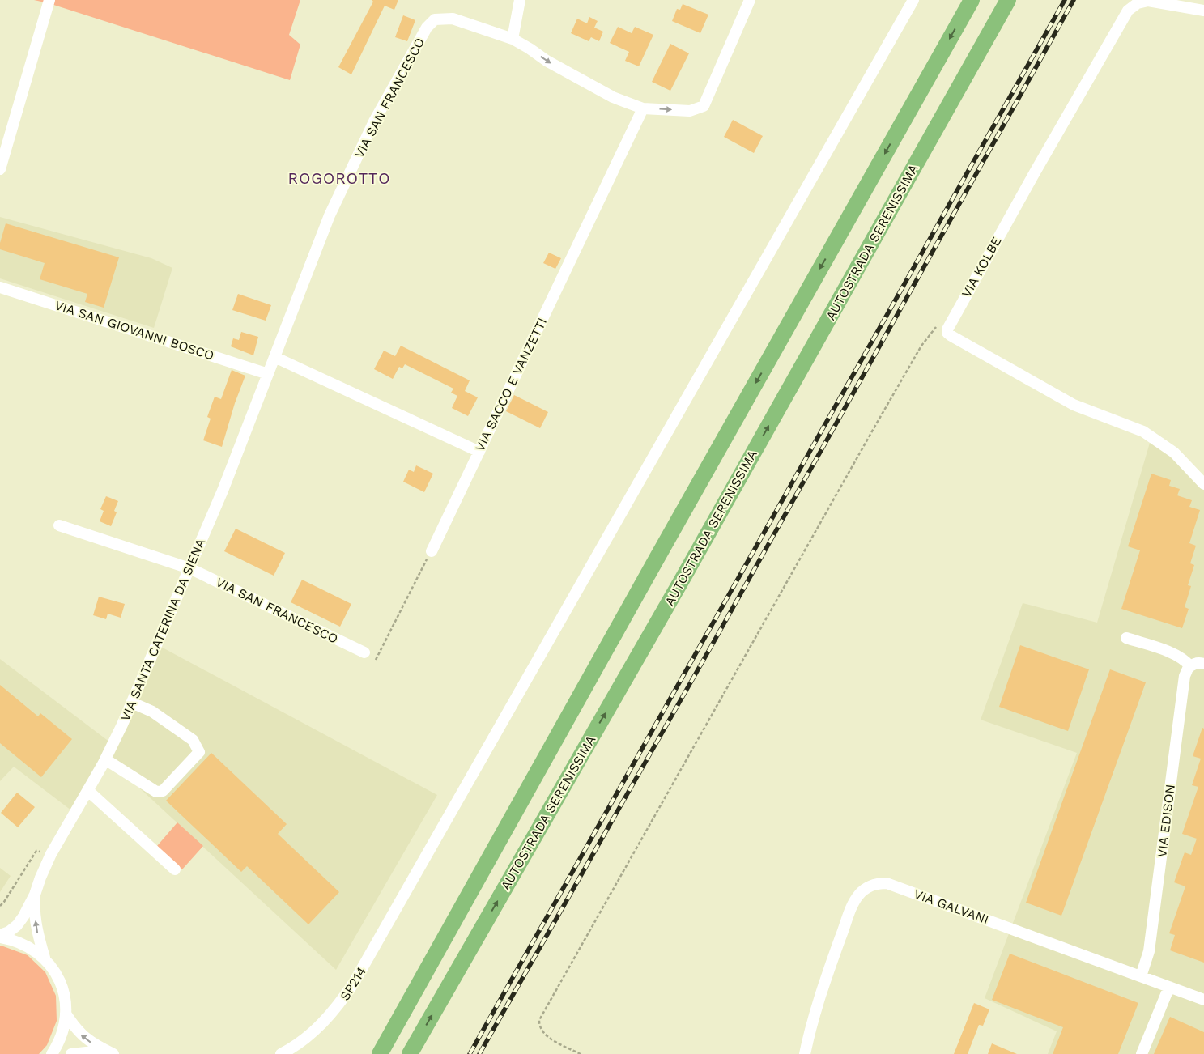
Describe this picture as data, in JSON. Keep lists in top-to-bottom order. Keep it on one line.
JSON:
{"streets":{"highway":["AUTOSTRADA SERENISSIMA"],"street":["VIA SAN FRANCESCO","VIA KOLBE","VIA SAN GIOVANNI BOSCO","VIA SACCO E VANZETTI","VIA SANTA CATERINA DA SIENA","VIA EDISON","VIA GALVANI","SP214"]},"crossings":[["VIA SAN FRANCESCO","VIA SACCO E VANZETTI"],["VIA SAN FRANCESCO","VIA SANTA CATERINA DA SIENA"],["VIA SAN GIOVANNI BOSCO","VIA SANTA CATERINA DA SIENA"],["VIA EDISON","VIA GALVANI"]],"districts":["ROGOROTTO"]}
